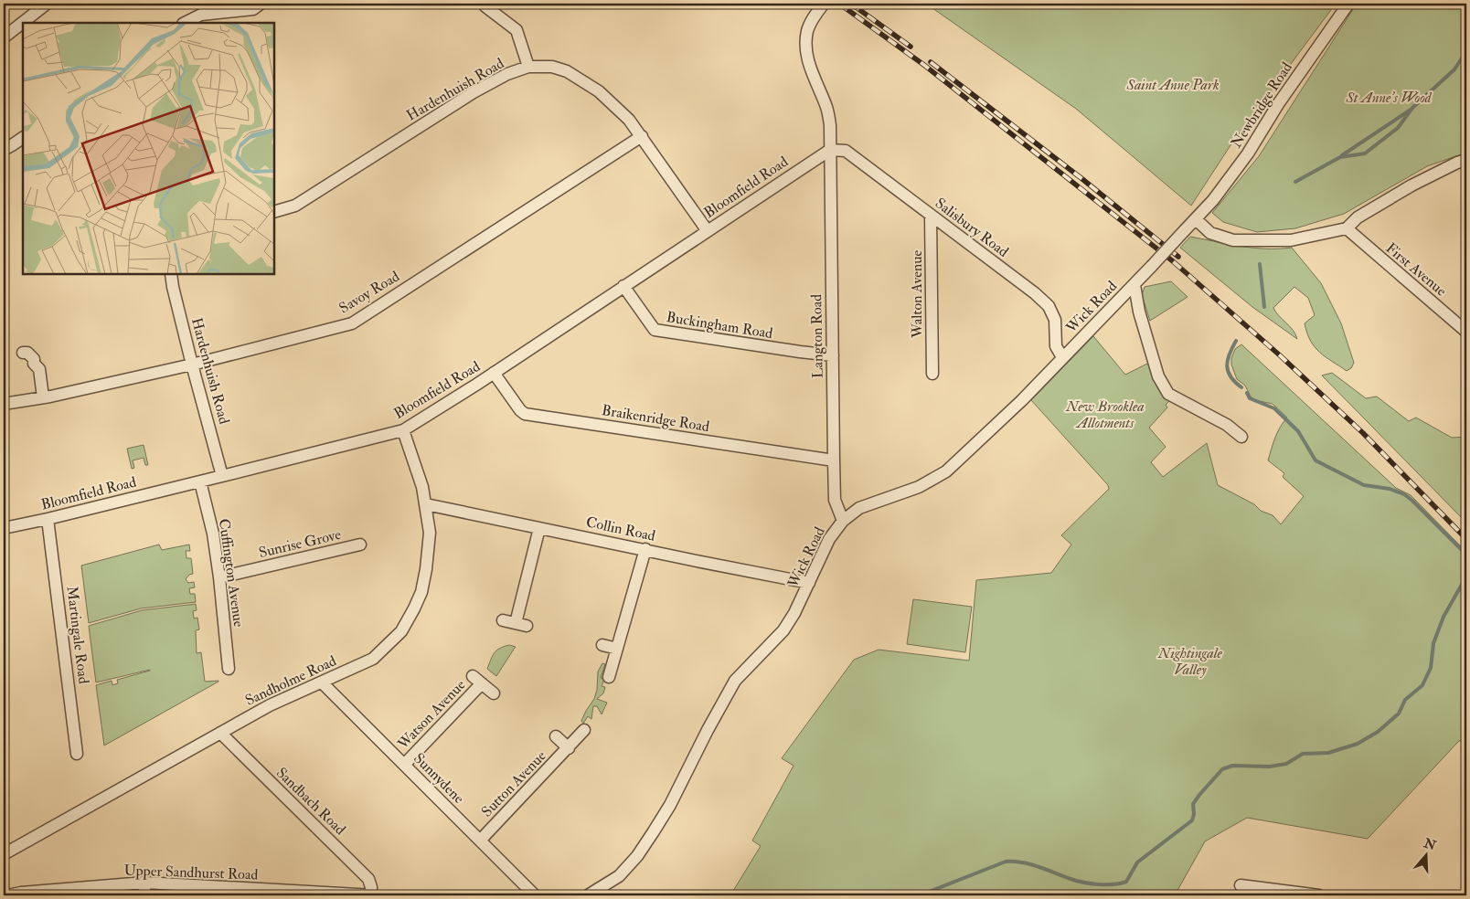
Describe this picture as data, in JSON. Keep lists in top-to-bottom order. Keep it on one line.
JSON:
{"streets":{"street":["Hardenhuish Road","Newbridge Road","Bloomfield Road","Salisbury Road","First Avenue","Savoy Road","Walton Avenue","Wick Road","Buckingham Road","Langton Road","Braikenridge Road","Collin Road","Sunrise Grove","Cuffington Avenue","Martingale Road","Sandholme Road","Watson Avenue","Sunnydene","Sutton Avenue","Sandbach Road","Upper Sandhurst Road"]},"crossings":[["Hardenhuish Road","Bloomfield Road"],["Hardenhuish Road","Savoy Road"],["Newbridge Road","Wick Road"],["Bloomfield Road","Salisbury Road"],["Bloomfield Road","Buckingham Road"],["Bloomfield Road","Langton Road"],["Bloomfield Road","Braikenridge Road"],["Bloomfield Road","Cuffington Avenue"],["Bloomfield Road","Martingale Road"],["Bloomfield Road","Sandholme Road"],["Salisbury Road","Walton Avenue"],["Salisbury Road","Wick Road"],["Salisbury Road","Langton Road"],["Wick Road","Langton Road"],["Wick Road","Collin Road"],["Buckingham Road","Langton Road"],["Langton Road","Braikenridge Road"],["Collin Road","Sandholme Road"],["Sunrise Grove","Cuffington Avenue"],["Sandholme Road","Sunnydene"],["Sandholme Road","Sandbach Road"],["Watson Avenue","Sunnydene"],["Sunnydene","Sutton Avenue"],["Sandbach Road","Upper Sandhurst Road"]],"parks":["Saint Anne Park","St Anne's Wood","New Brooklea Allotments","Nightingale Valley"],"north":"top"}
